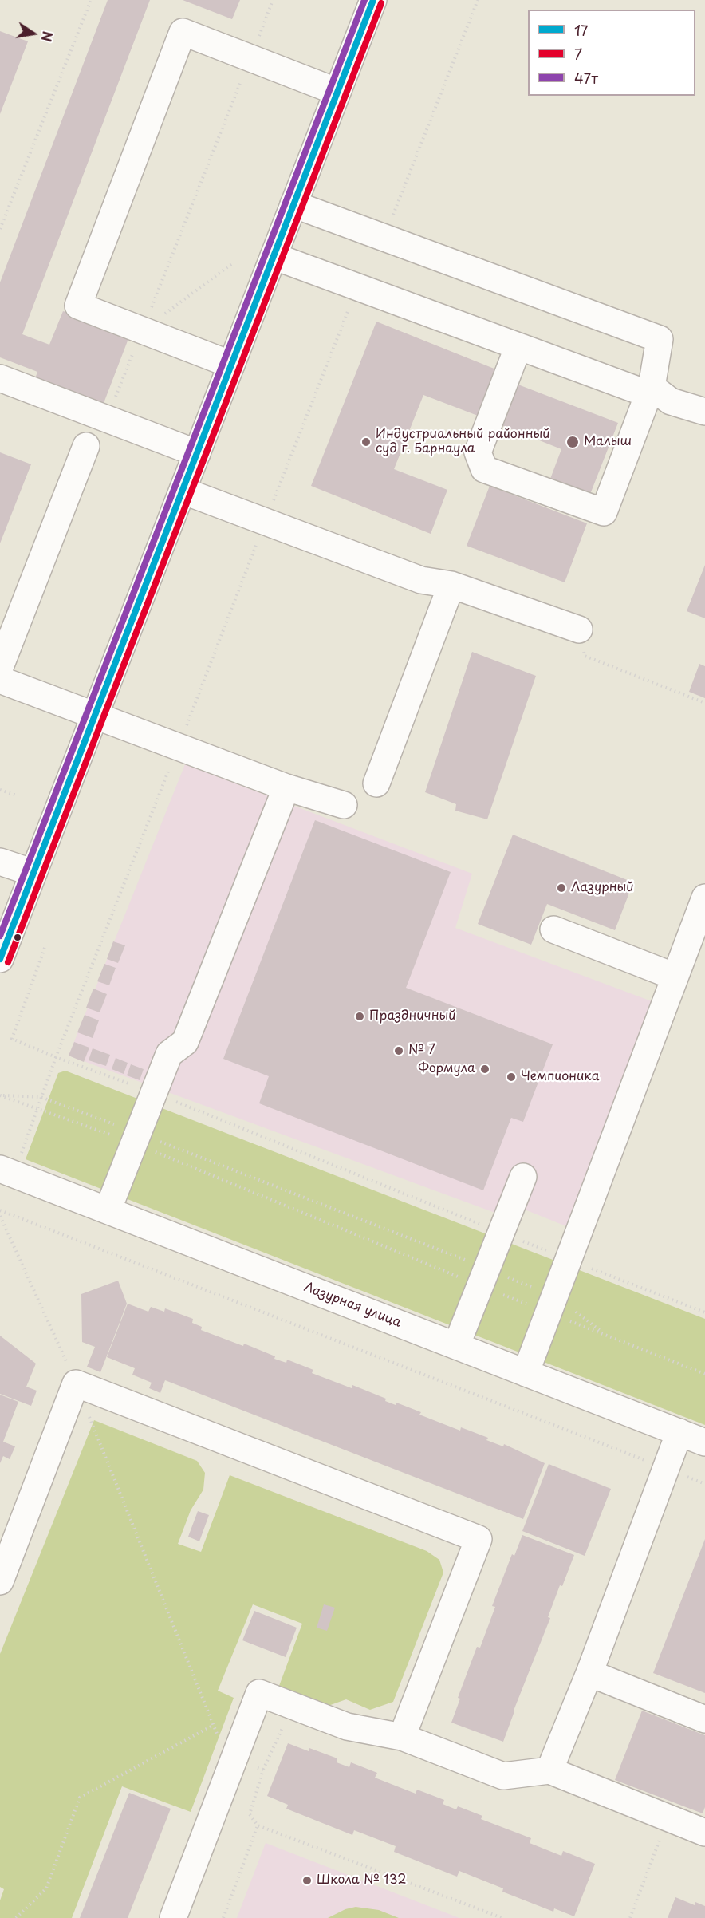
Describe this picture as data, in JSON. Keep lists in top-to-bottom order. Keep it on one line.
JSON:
{"streets":{"main road":["Лазурная улица"]},"places":["Индустриальный районный суд г. Барнаула","Малыш","Лазурный","Праздничный","№ 7","Формула","Чемпионика","Школа № 132"],"lines":["transit line 17","transit line 47т","transit line 7"],"legend":["17","7","47т"],"north":"right"}
